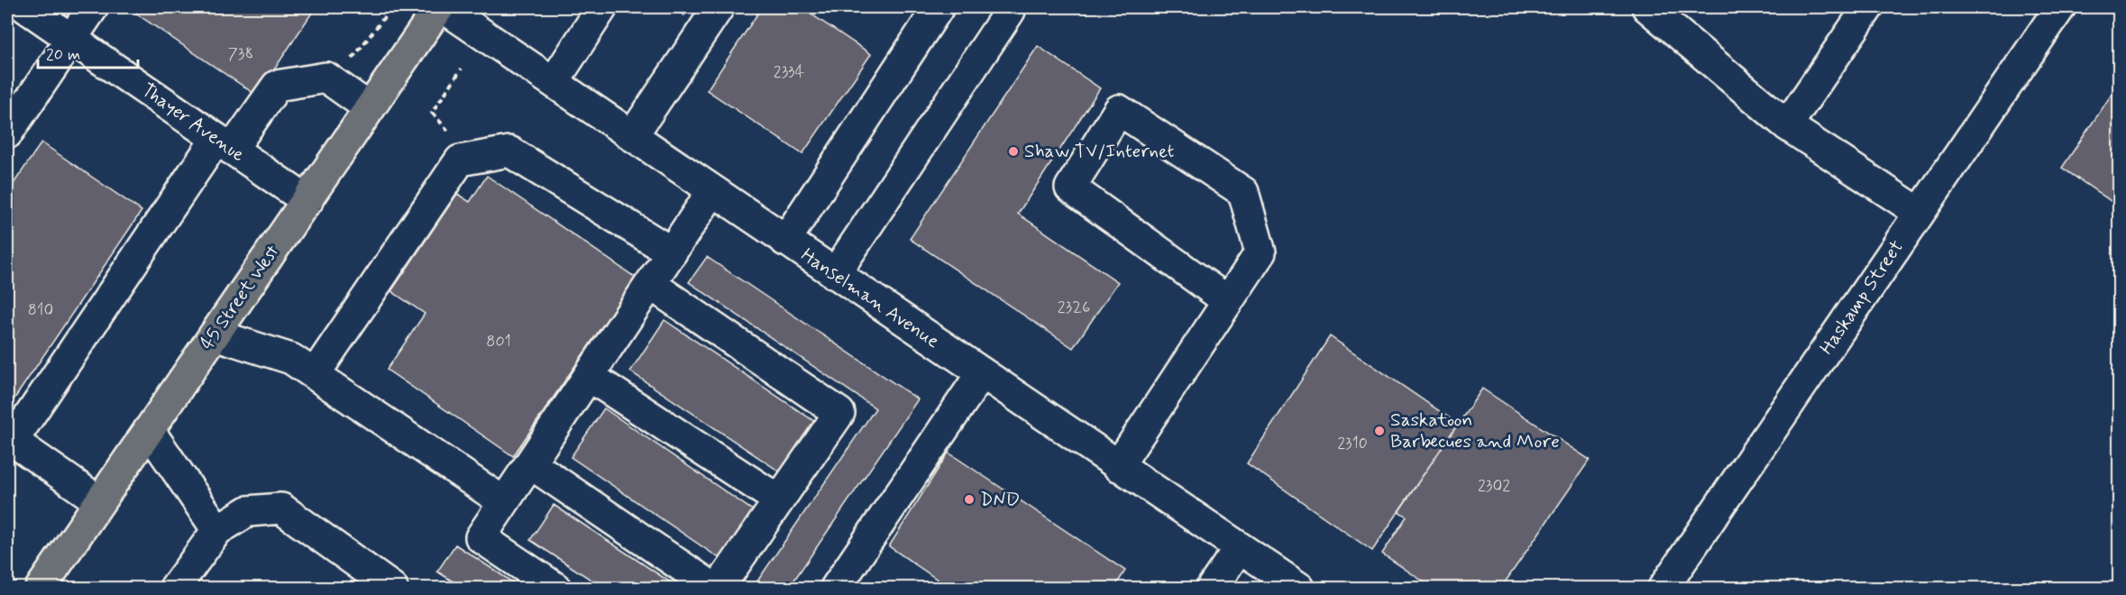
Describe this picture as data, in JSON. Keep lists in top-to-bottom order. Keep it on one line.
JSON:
{"streets":{"main road":["45 Street West"],"street":["Thayer Avenue","Haskamp Street","Hanselman Avenue"]},"crossings":[["Thayer Avenue","45 Street West"],["45 Street West","Hanselman Avenue"]],"places":["Shaw TV/Internet","Saskatoon Barbecues and More","DND"],"house_numbers":["738","2334","2326","810","801","2310","2302"],"scale_bar":"20 m"}
